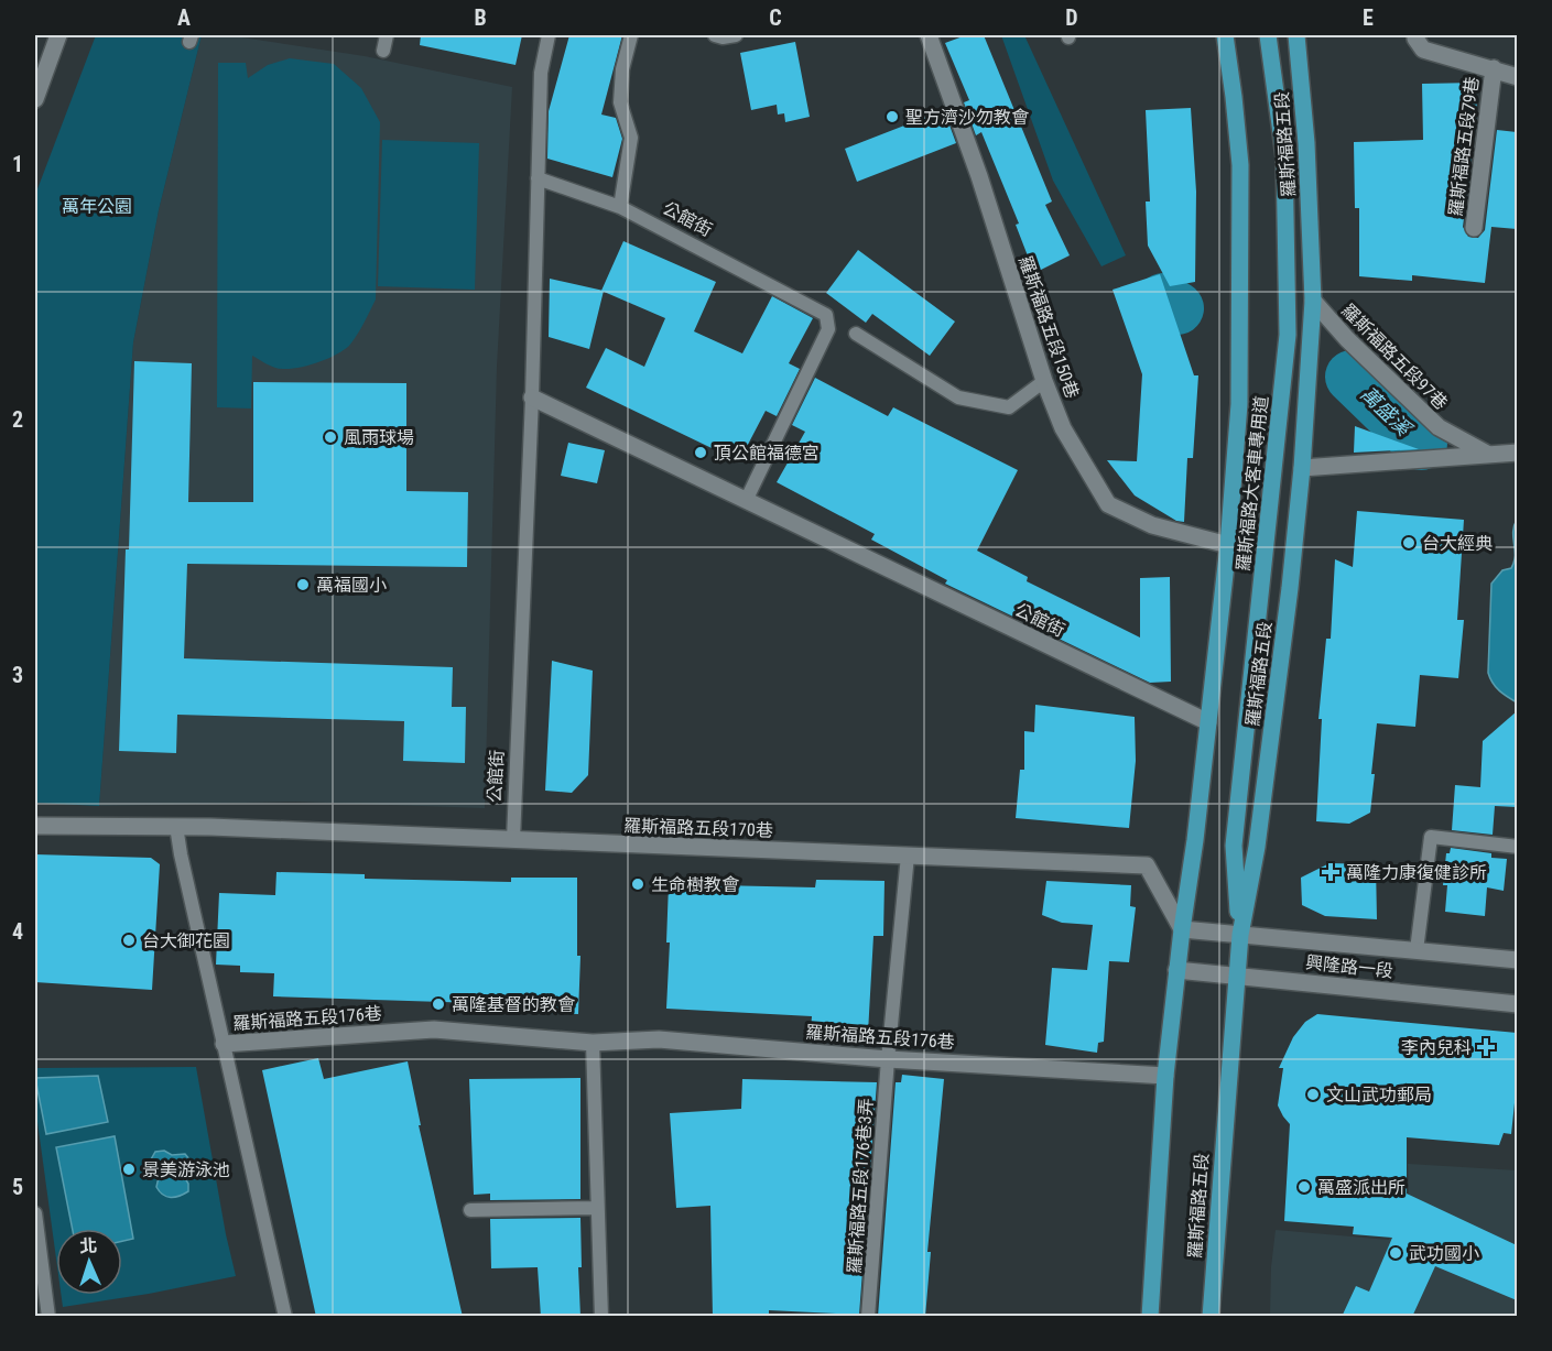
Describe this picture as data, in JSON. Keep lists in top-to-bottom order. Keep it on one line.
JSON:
{"streets":{"main road":["羅斯福路五段","羅斯福路大客車專用道"],"street":["羅斯福路五段79巷","公館街","羅斯福路五段150巷","羅斯福路五段97巷","羅斯福路五段170巷","興隆路一段","羅斯福路五段176巷"],"lane":["羅斯福路五段176巷3弄"]},"crossings":[["羅斯福路五段","羅斯福路五段97巷"],["羅斯福路五段","羅斯福路大客車專用道"],["羅斯福路五段","興隆路一段"],["公館街","羅斯福路五段170巷"],["羅斯福路大客車專用道","興隆路一段"],["羅斯福路五段170巷","興隆路一段"],["羅斯福路五段170巷","羅斯福路五段176巷3弄"],["羅斯福路五段176巷","羅斯福路五段176巷3弄"]],"water":["萬盛溪"],"parks":["萬年公園"],"places":{"other":["聖方濟沙勿教會","風雨球場","頂公館福德宮","台大經典","萬福國小","生命樹教會","台大御花園","萬隆基督的教會","文山武功郵局","景美游泳池","萬盛派出所","武功國小"],"health":["萬隆力康復健診所","李內兒科"]},"north":"top","grid":{"columns":["A","B","C","D","E"],"rows":["1","2","3","4","5"]}}
